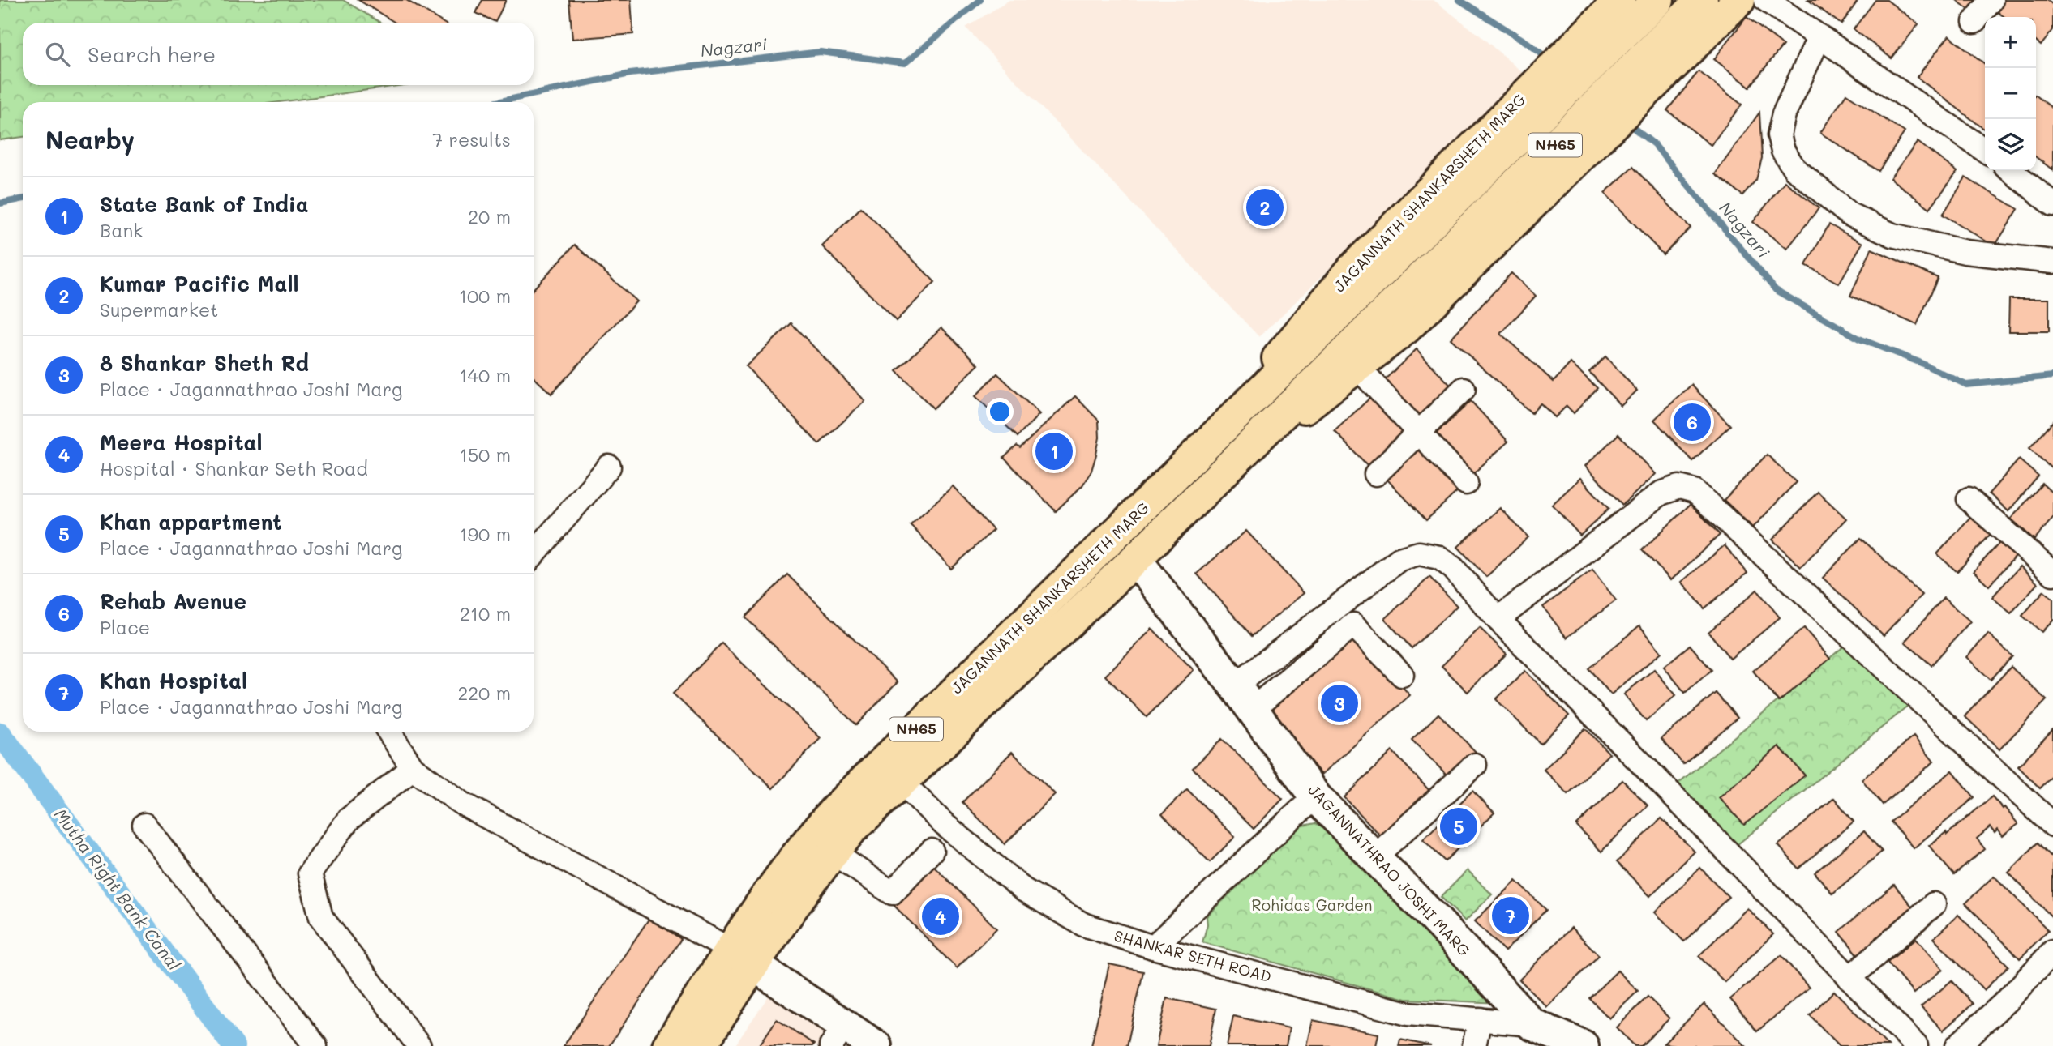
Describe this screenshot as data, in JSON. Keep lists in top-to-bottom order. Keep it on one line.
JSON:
{"streets":{"main road":["NH65","JAGANNATH SHANKARSHETH MARG"],"street":["JAGANNATHRAO JOSHI MARG","SHANKAR SETH ROAD"]},"crossings":[["JAGANNATH SHANKARSHETH MARG","JAGANNATHRAO JOSHI MARG"],["JAGANNATH SHANKARSHETH MARG","SHANKAR SETH ROAD"],["JAGANNATHRAO JOSHI MARG","SHANKAR SETH ROAD"]],"water":["Nagzari","Mutha Right Bank Canal"],"parks":["Rohidas Garden"],"page":{"map_buttons":["+","−"],"search":"Search here","heading":["Nearby","7 results"],"list":[{"mark":"1","name":"State Bank of India","note":"Bank","value":"20 m"},{"mark":"2","name":"Kumar Pacific Mall","note":"Supermarket","value":"100 m"},{"mark":"3","name":"8 Shankar Sheth Rd","note":"Place · Jagannathrao Joshi Marg","value":"140 m"},{"mark":"4","name":"Meera Hospital","note":"Hospital · Shankar Seth Road","value":"150 m"},{"mark":"5","name":"Khan appartment","note":"Place · Jagannathrao Joshi Marg","value":"190 m"},{"mark":"6","name":"Rehab Avenue","note":"Place","value":"210 m"},{"mark":"7","name":"Khan Hospital","note":"Place · Jagannathrao Joshi Marg","value":"220 m"}],"pins":["2","6","1","3","5","7","4"]}}
